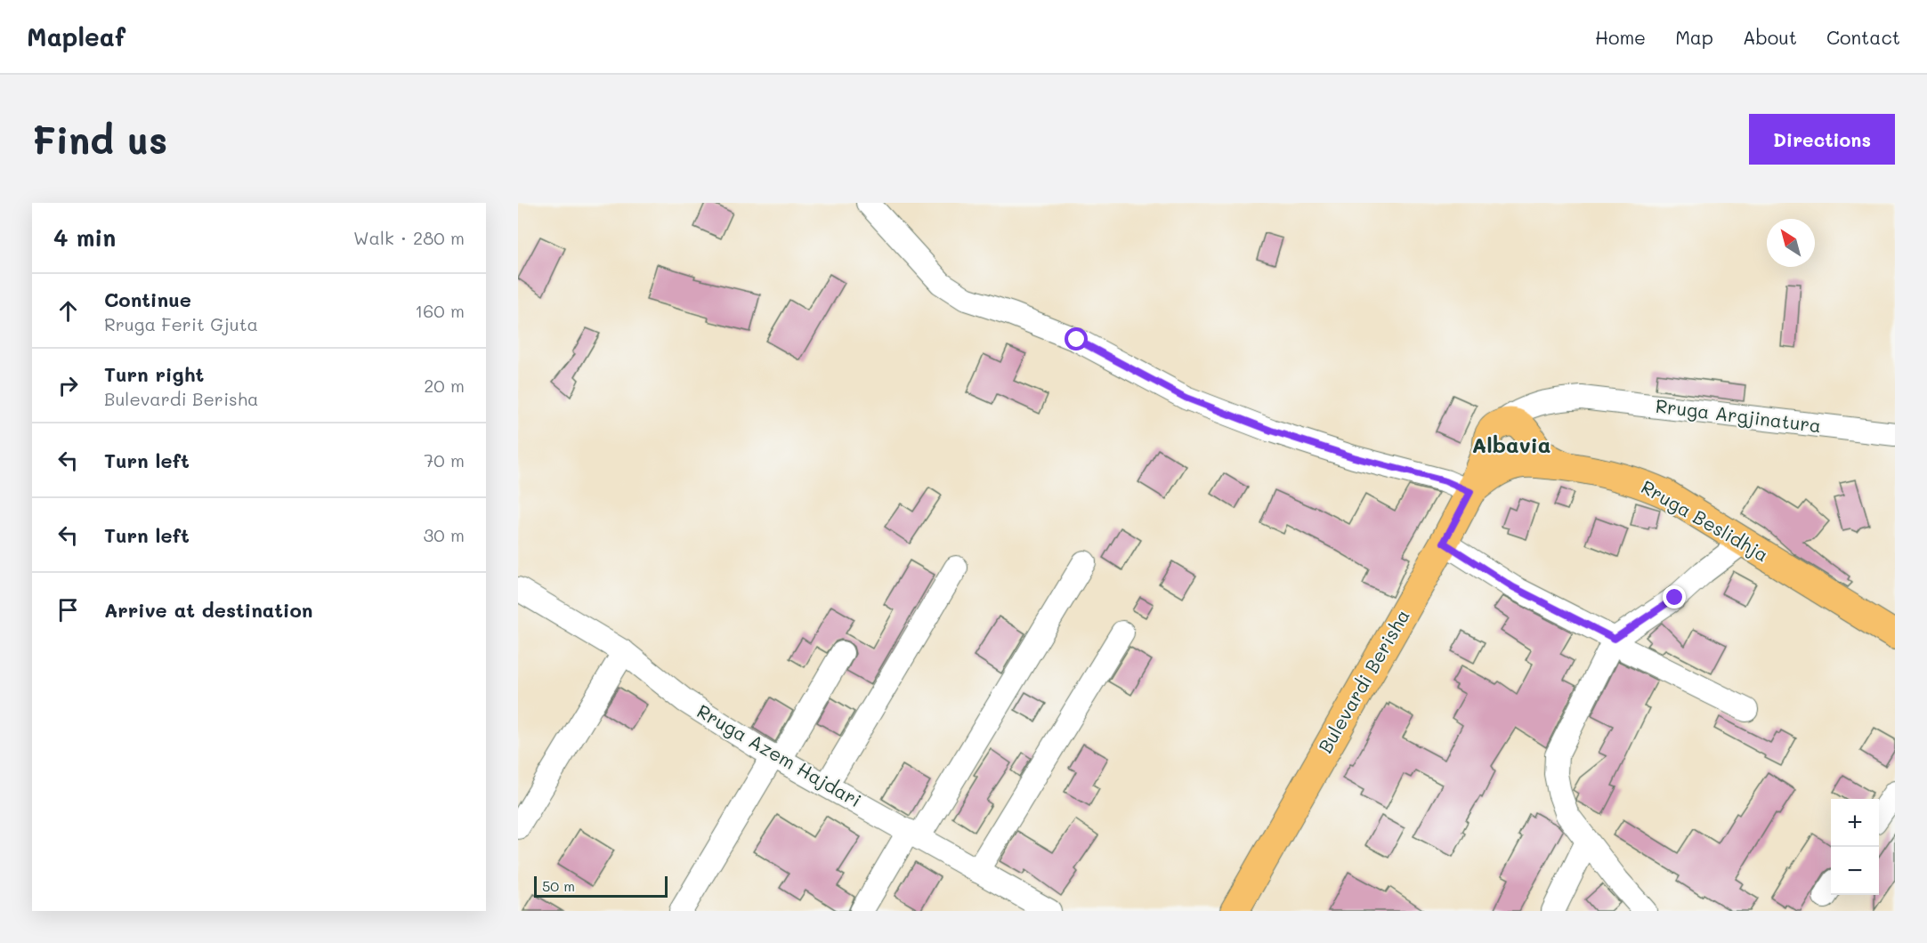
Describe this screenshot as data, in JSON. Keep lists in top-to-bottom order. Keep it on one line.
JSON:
{"streets":{"main road":["Rruga Beslidhja","Bulevardi Berisha"],"street":["Rruga Argjinatura","Rruga Azem Hajdari"]},"crossings":[["Rruga Argjinatura","Rruga Beslidhja"],["Rruga Argjinatura","Bulevardi Berisha"],["Rruga Beslidhja","Bulevardi Berisha"]],"districts":["Albavia"],"scale_bar":"50 m","north":"top left","page":{"header":"Mapleaf","nav":["Home","Map","About","Contact"],"buttons":"Directions","title":"Find us","heading":["4 min","Walk · 280 m"],"list":[["Continue","Rruga Ferit Gjuta","160 m"],["Turn right","Bulevardi Berisha","20 m"],["Turn left","70 m"],["Turn left","30 m"],"Arrive at destination"],"map_buttons":["+","−"],"scale":"50 m"}}
